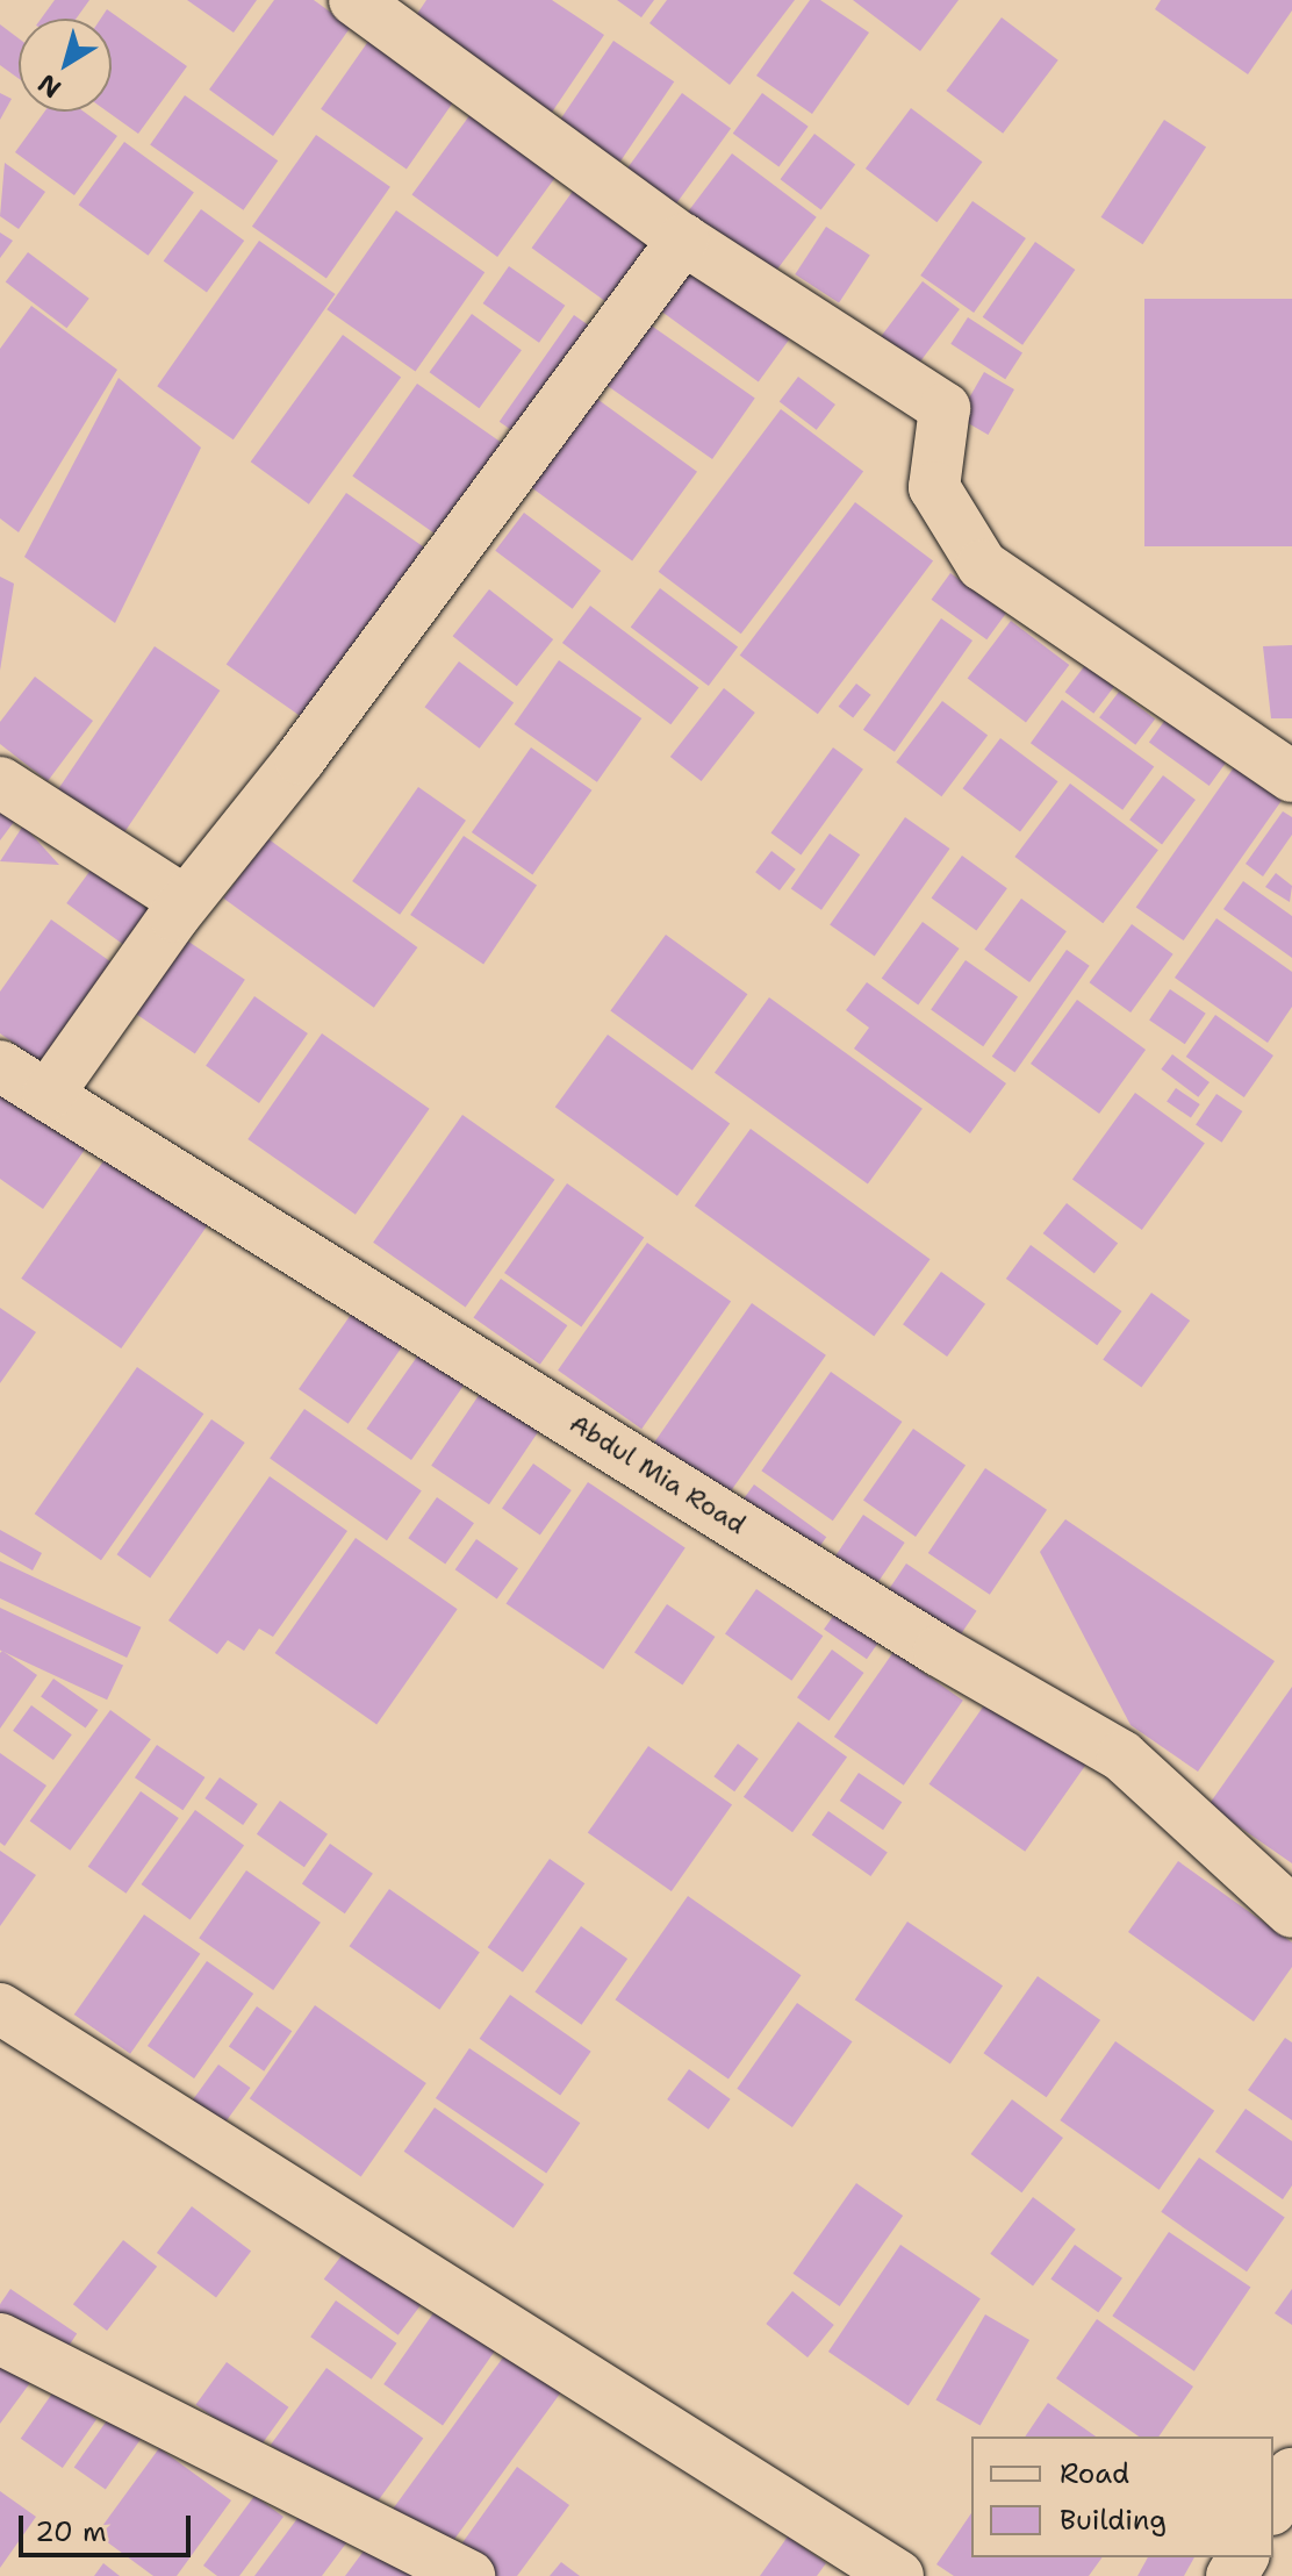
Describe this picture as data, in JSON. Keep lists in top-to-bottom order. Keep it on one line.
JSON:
{"streets":{"main road":["Abdul Mia Road"]},"legend":["Road","Building"],"scale_bar":"20 m","north":"bottom left"}
